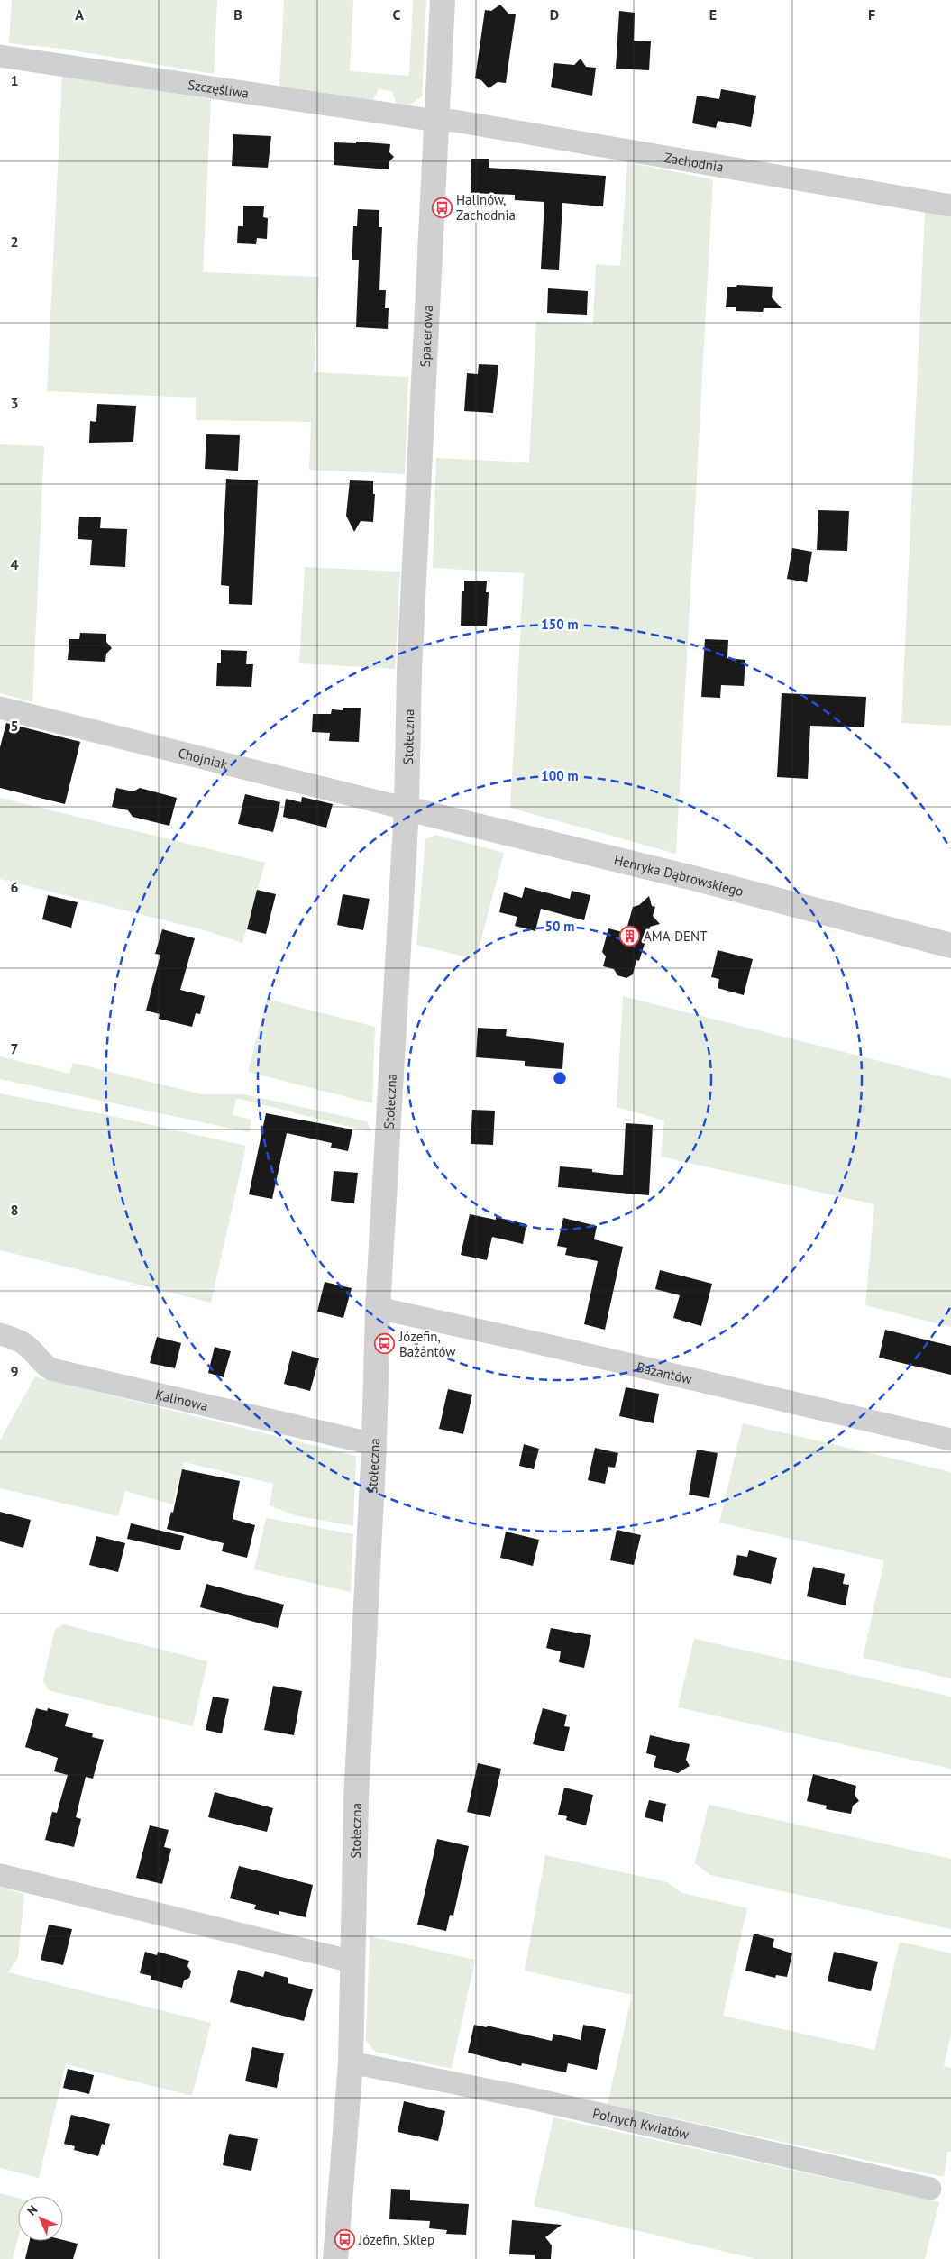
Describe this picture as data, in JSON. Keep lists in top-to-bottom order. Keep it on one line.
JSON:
{"streets":{"street":["Szczęśliwa","Zachodnia","Spacerowa","Stołeczna","Chojniak","Henryka Dąbrowskiego","Bażantów","Kalinowa","Polnych Kwiatów"]},"crossings":[["Szczęśliwa","Zachodnia"],["Szczęśliwa","Spacerowa"],["Zachodnia","Spacerowa"],["Spacerowa","Stołeczna"],["Stołeczna","Chojniak"],["Stołeczna","Henryka Dąbrowskiego"],["Stołeczna","Bażantów"],["Stołeczna","Kalinowa"],["Stołeczna","Polnych Kwiatów"],["Chojniak","Henryka Dąbrowskiego"]],"places":{"bus stop":["Halinów, Zachodnia","Józefin, Bażantów","Józefin, Sklep"],"building":["AMA-DENT"]},"north":"top left","grid":{"columns":["A","B","C","D","E","F"],"rows":["1","2","3","4","5","6","7","8","9"]},"rings":["150 m","100 m","50 m"]}
